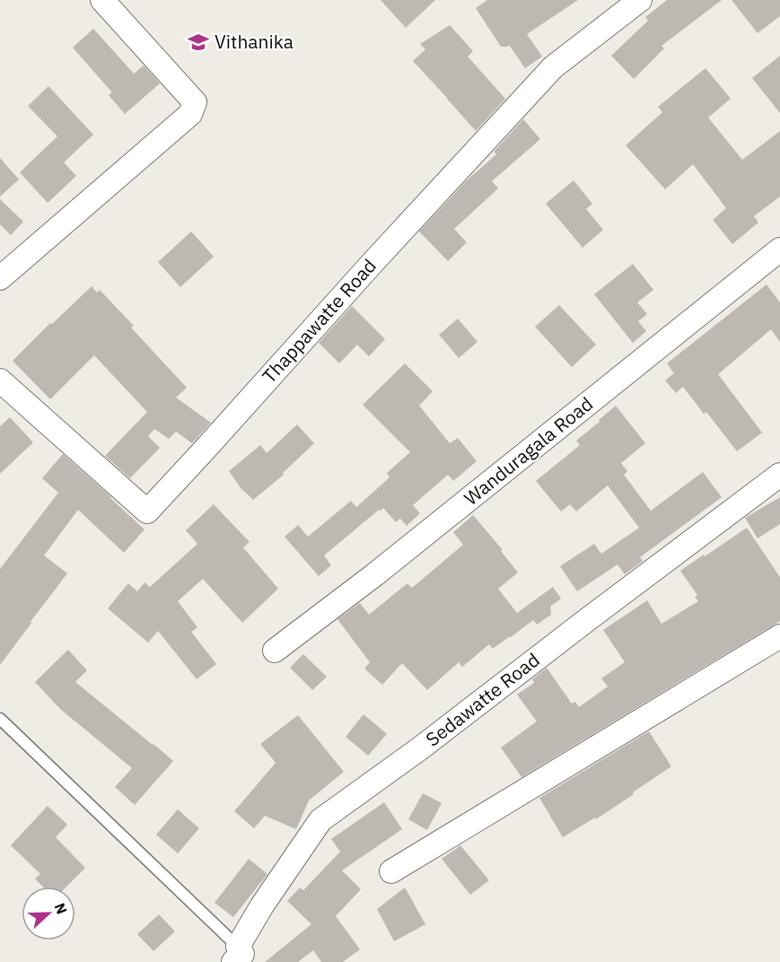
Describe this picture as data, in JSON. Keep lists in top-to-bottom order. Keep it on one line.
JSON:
{"streets":{"street":["Thappawatte Road","Wanduragala Road","Sedawatte Road"]},"places":{"school or university":["Vithanika"]},"north":"right"}
